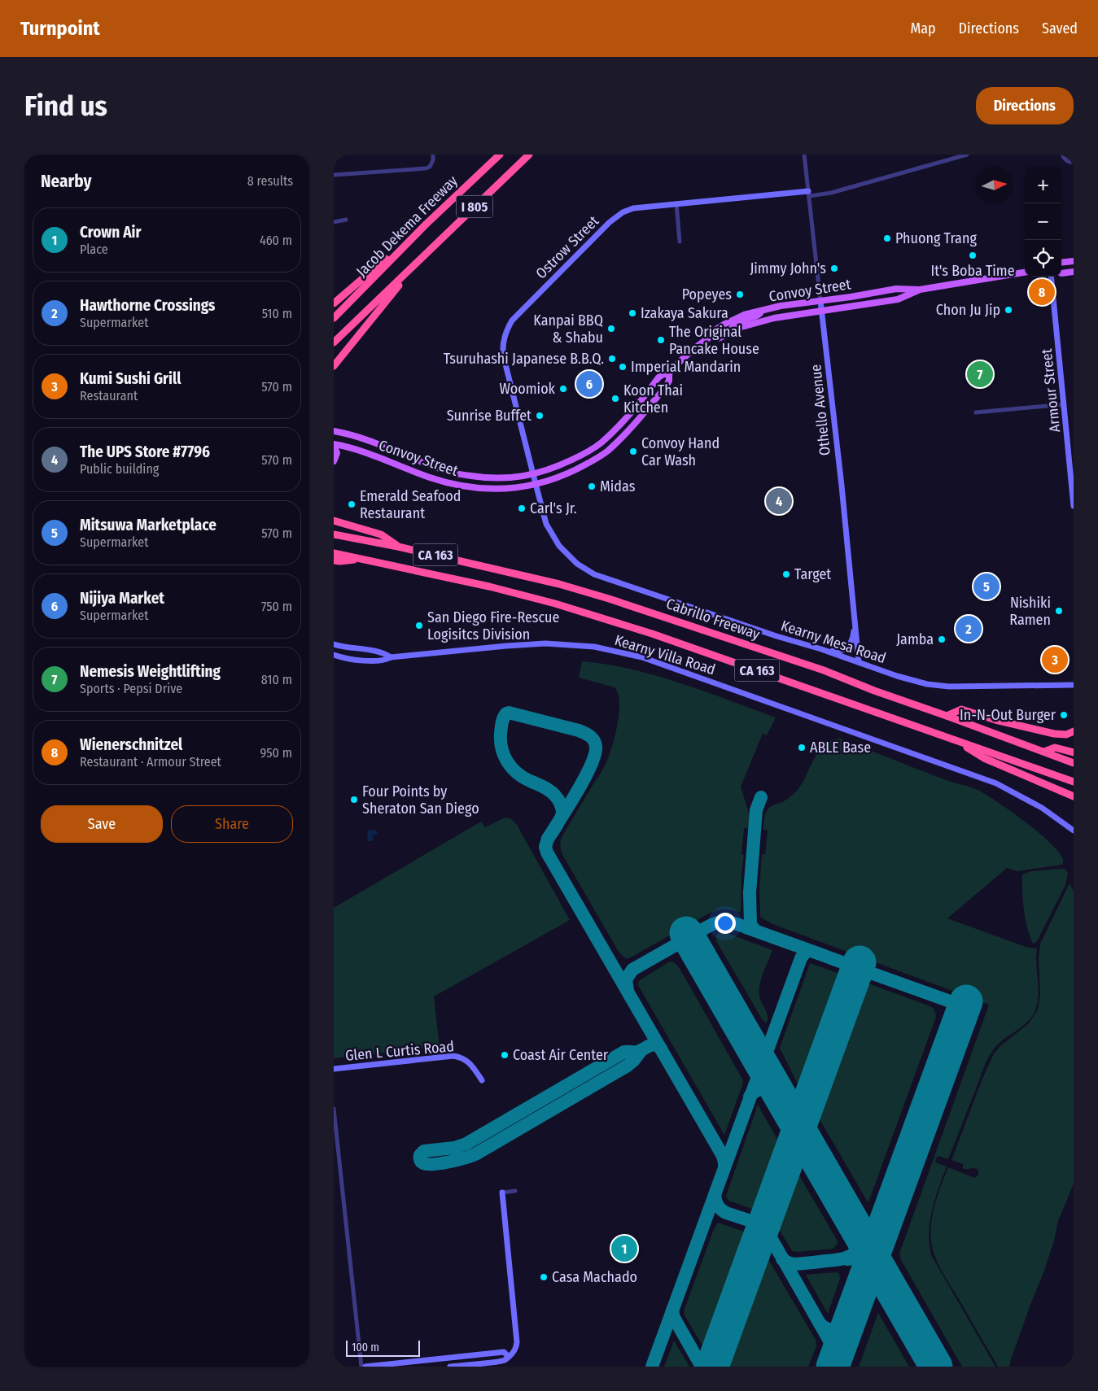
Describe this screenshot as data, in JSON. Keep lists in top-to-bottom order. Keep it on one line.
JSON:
{"streets":{"highway":["I 805","Jacob Dekema Freeway","CA 163","Cabrillo Freeway"],"main road":["Convoy Street"],"street":["Ostrow Street","Armour Street","Othello Avenue","Kearny Mesa Road","Kearny Villa Road","Glen L Curtis Road"]},"crossings":[["Ostrow Street","Convoy Street"],["Ostrow Street","Othello Avenue"],["Ostrow Street","Kearny Mesa Road"],["Convoy Street","Othello Avenue"],["Convoy Street","Kearny Mesa Road"],["Othello Avenue","Kearny Mesa Road"]],"places":["Phuong Trang","It's Boba Time","Jimmy John's","Popeyes","Chon Ju Jip","Izakaya Sakura","Kanpai BBQ & Shabu","The Original Pancake House","Tsuruhashi Japanese B.B.Q.","Imperial Mandarin","Woomiok","Koon Thai Kitchen","Sunrise Buffet","Convoy Hand Car Wash","Midas","Emerald Seafood Restaurant","Carl's Jr.","Target","Nishiki Ramen","San Diego Fire-Rescue Logisitcs Division","Jamba","In-N-Out Burger","ABLE Base","Four Points by Sheraton San Diego","Coast Air Center","Casa Machado"],"scale_bar":"100 m","north":"right","page":{"header":"Turnpoint","nav":["Map","Directions","Saved"],"buttons":["Directions",["Save","Share"]],"title":"Find us","heading":["Nearby","8 results"],"map_buttons":["+","−"],"list":[{"mark":"1","name":"Crown Air","note":"Place","value":"460 m"},{"mark":"2","name":"Hawthorne Crossings","note":"Supermarket","value":"510 m"},{"mark":"3","name":"Kumi Sushi Grill","note":"Restaurant","value":"570 m"},{"mark":"4","name":"The UPS Store #7796","note":"Public building","value":"570 m"},{"mark":"5","name":"Mitsuwa Marketplace","note":"Supermarket","value":"570 m"},{"mark":"6","name":"Nijiya Market","note":"Supermarket","value":"750 m"},{"mark":"7","name":"Nemesis Weightlifting","note":"Sports · Pepsi Drive","value":"810 m"},{"mark":"8","name":"Wienerschnitzel","note":"Restaurant · Armour Street","value":"950 m"}],"pins":["8","7","6","4","5","2","3","1"],"scale":"100 m"}}
